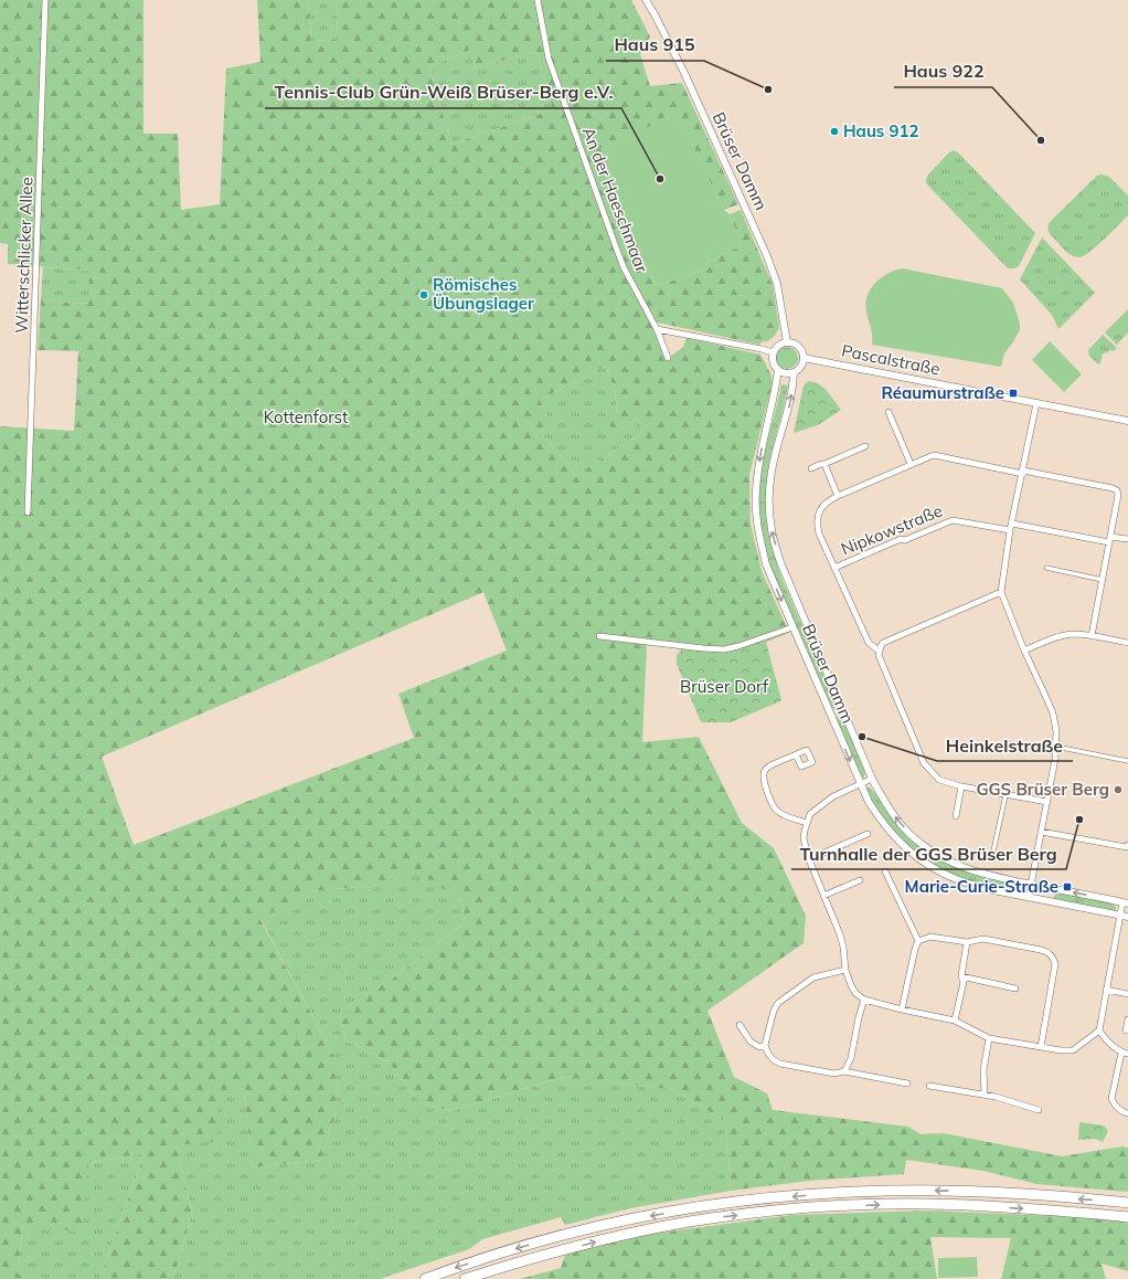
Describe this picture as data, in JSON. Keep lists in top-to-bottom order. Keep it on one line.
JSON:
{"streets":{"street":["Brüser Damm","An der Haeschmaar","Witterschlicker Allee","Pascalstraße","Nipkowstraße"]},"crossings":[["Brüser Damm","Pascalstraße"]],"parks":["Kottenforst","Brüser Dorf"],"places":{"other":["Haus 915","Haus 912","Haus 922","Tennis-Club Grün-Weiß Brüser-Berg e.V.","Römisches Übungslager","Heinkelstraße","GGS Brüser Berg","Turnhalle der GGS Brüser Berg"],"transit":["Réaumurstraße","Marie-Curie-Straße"]}}
